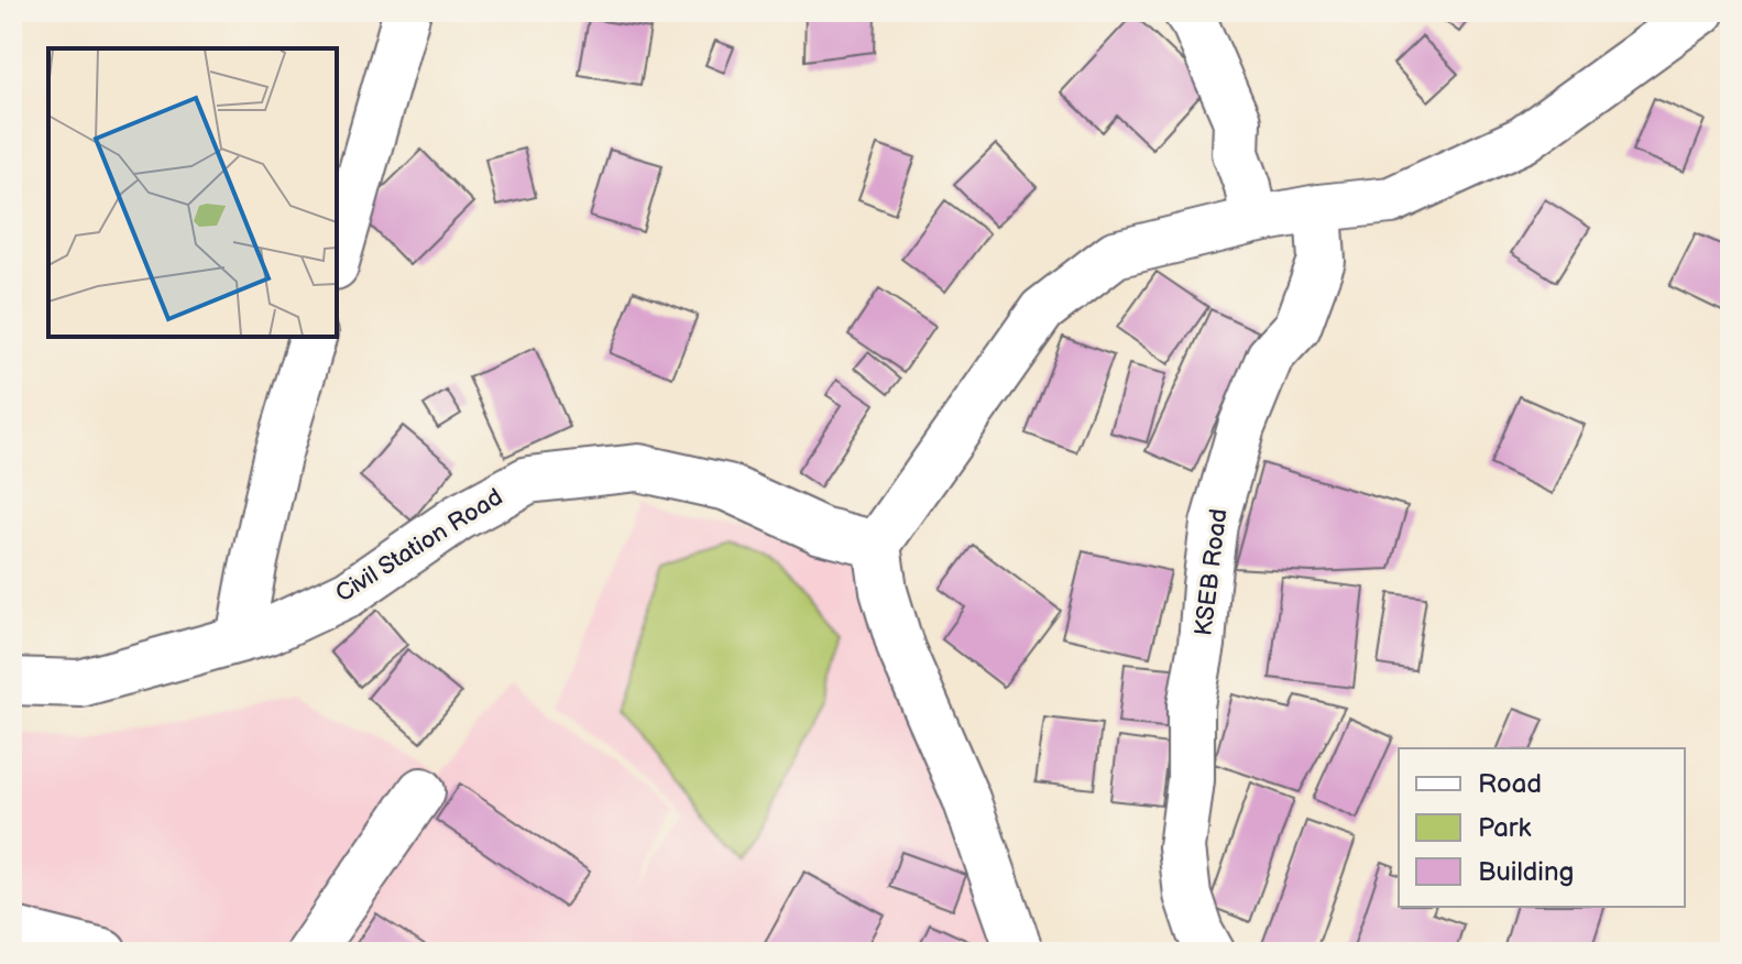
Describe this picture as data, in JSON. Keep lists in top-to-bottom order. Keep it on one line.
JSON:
{"streets":{"street":["Civil Station Road","KSEB Road"]},"legend":["Road","Park","Building"]}
